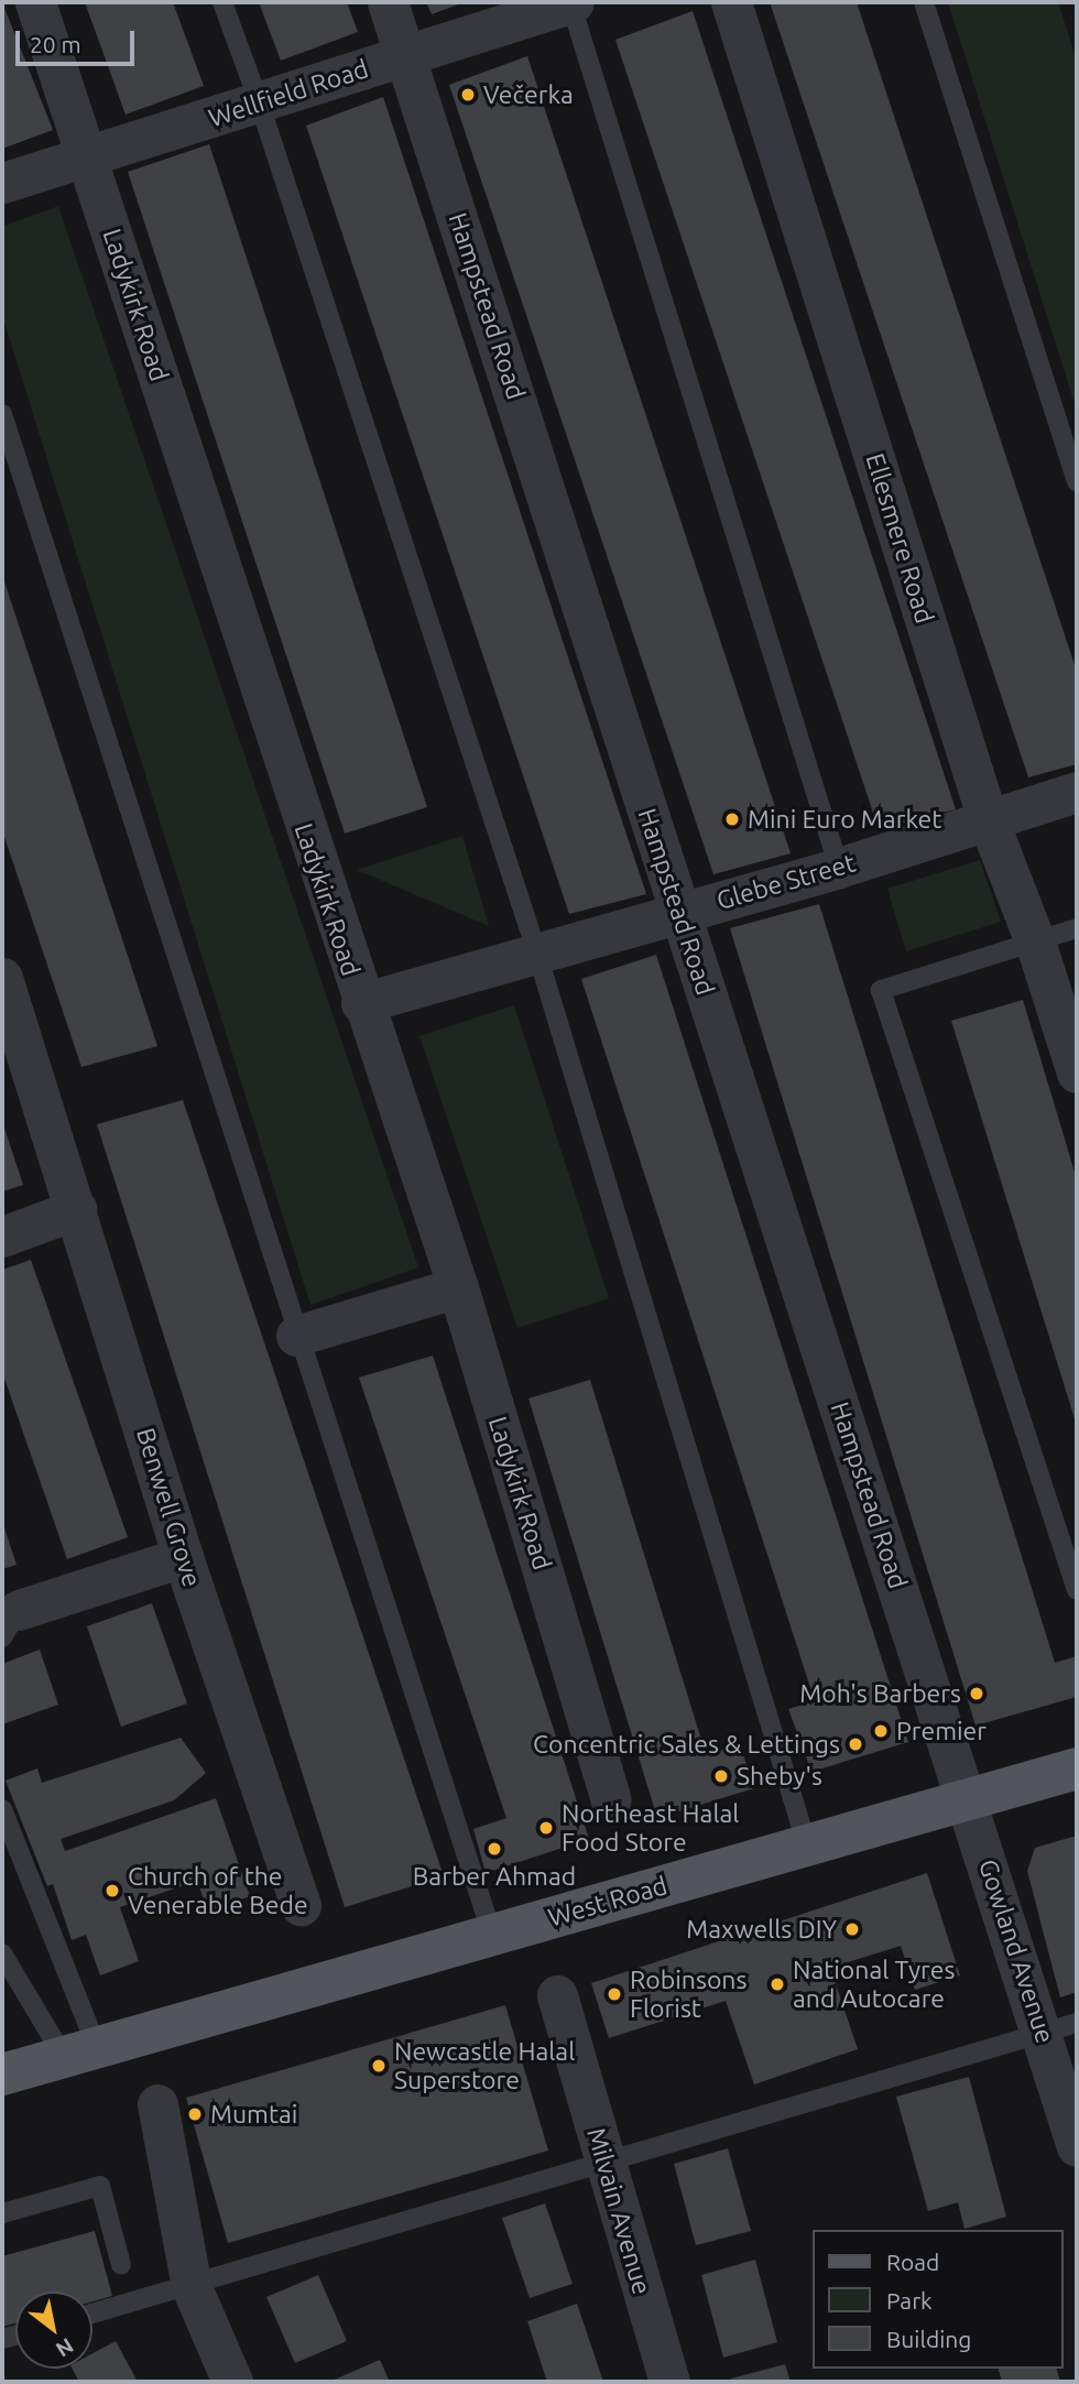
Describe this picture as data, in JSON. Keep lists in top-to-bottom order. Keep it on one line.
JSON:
{"streets":{"main road":["West Road"],"street":["Wellfield Road","Ladykirk Road","Hampstead Road","Ellesmere Road","Glebe Street","Benwell Grove","Gowland Avenue","Milvain Avenue"]},"crossings":[["Wellfield Road","Ladykirk Road"],["Wellfield Road","Hampstead Road"],["Ladykirk Road","Glebe Street"],["Hampstead Road","Glebe Street"],["Hampstead Road","West Road"],["Hampstead Road","Gowland Avenue"],["Ellesmere Road","Glebe Street"],["West Road","Gowland Avenue"]],"places":["Večerka","Mini Euro Market","Moh's Barbers","Premier","Concentric Sales & Lettings","Sheby's","Northeast Halal Food Store","Barber Ahmad","Church of the Venerable Bede","Maxwells DIY","National Tyres and Autocare","Robinsons Florist","Newcastle Halal Superstore","Mumtai"],"legend":["Road","Park","Building"],"scale_bar":"20 m","north":"bottom right"}
